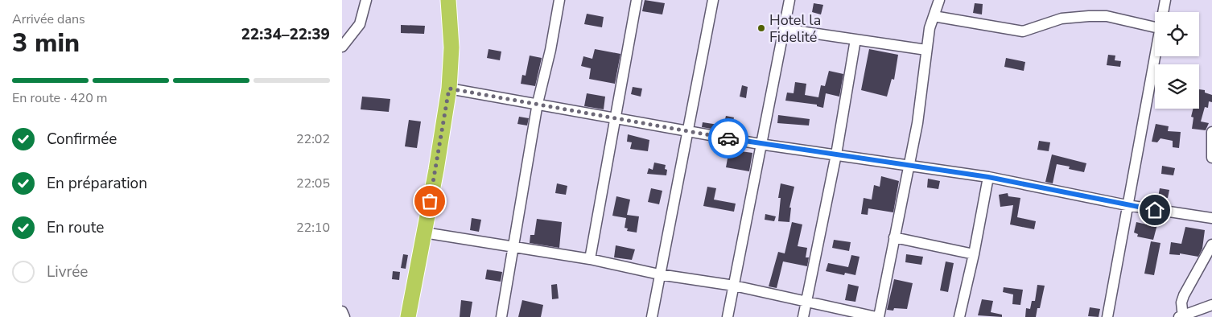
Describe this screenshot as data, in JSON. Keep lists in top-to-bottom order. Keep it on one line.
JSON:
{"places":["Hotel la Fidelité"],"page":{"heading":["3 min","Arrivée dans","22:34–22:39"],"bar":"En route · 420 m","list":[["Confirmée","22:02"],["En préparation","22:05"],["En route","22:10"],"Livrée"]}}
